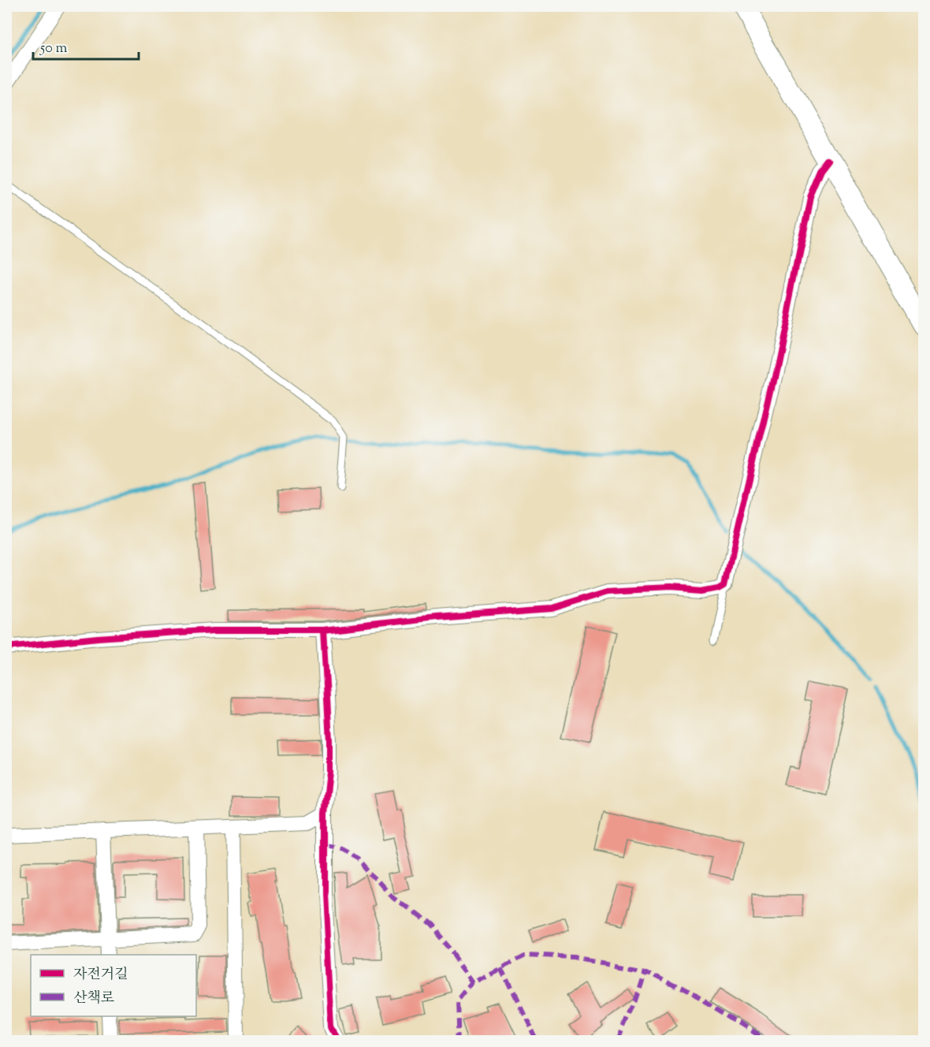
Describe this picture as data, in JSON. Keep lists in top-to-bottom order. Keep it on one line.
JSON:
{"legend":["자전거길","산책로"],"scale_bar":"50 m"}
